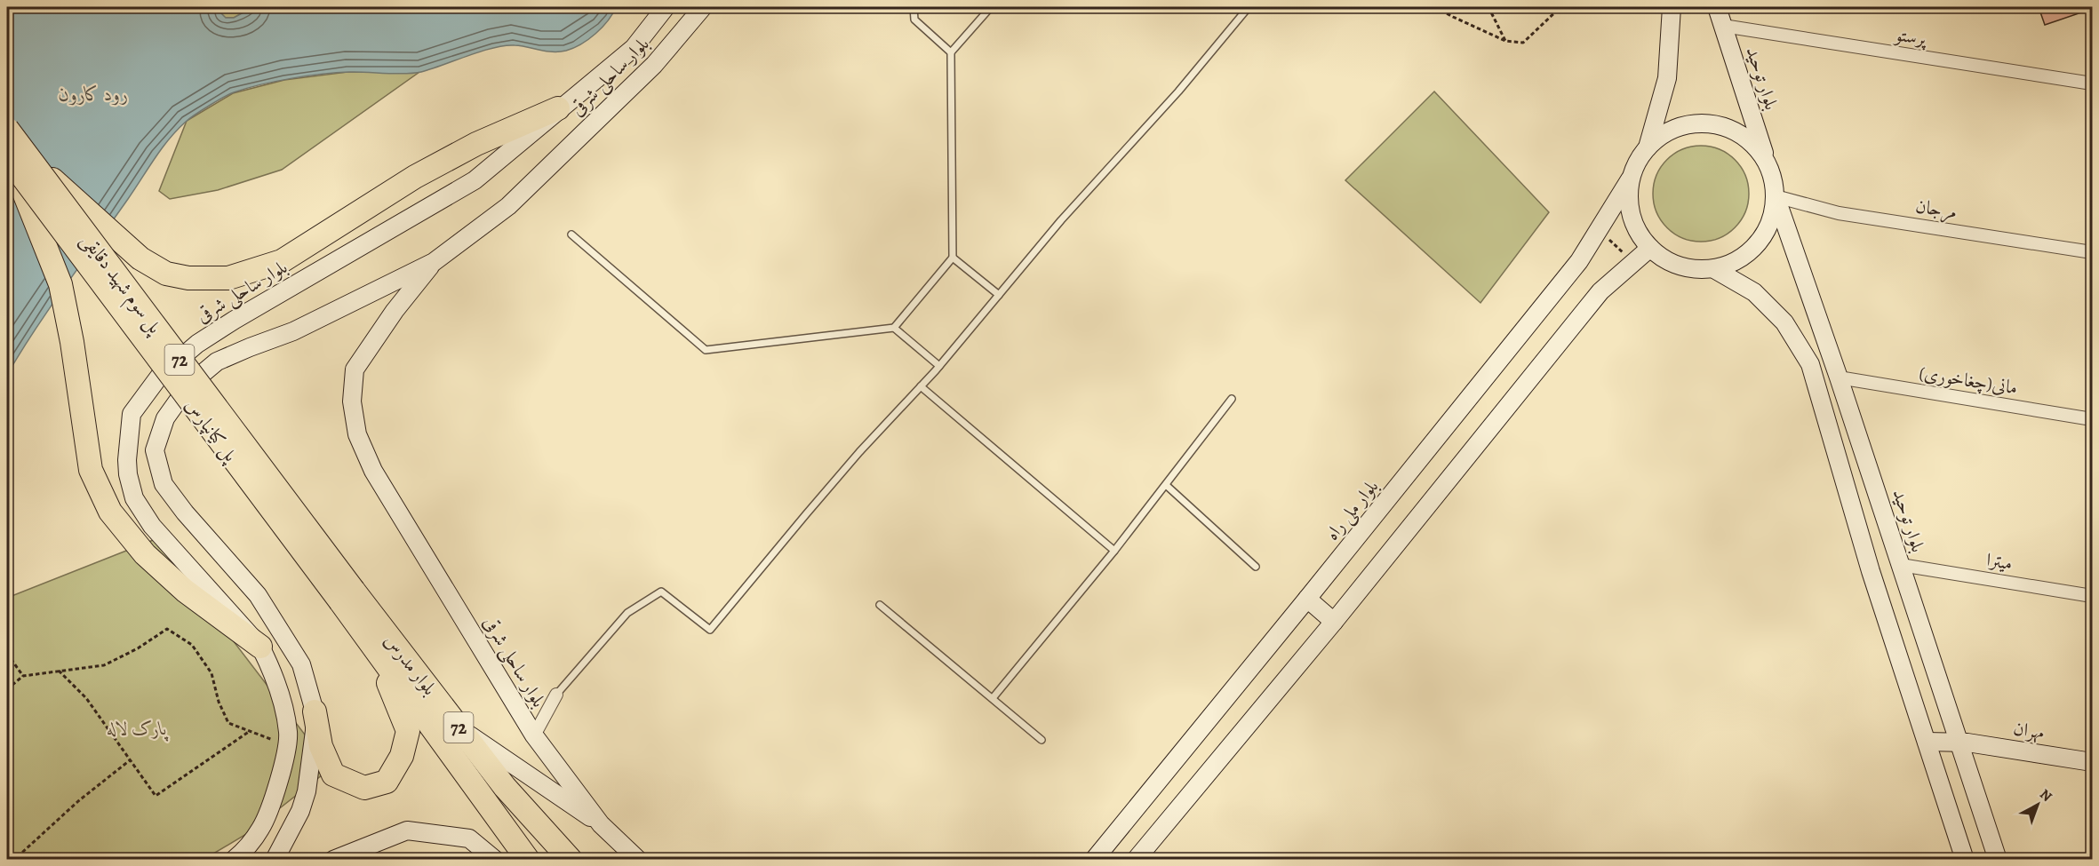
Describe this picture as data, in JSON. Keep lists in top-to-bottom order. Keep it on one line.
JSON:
{"streets":{"highway":["پل سوم شهید دقایقی","72","بلوار مدرس"],"main road":["بلوار ساحلی شرقی","بلوار توحید","بلوار ملی راه","مهران"],"street":["پرستو","مرجان","مانی(چغاخوری)","میترا"]},"crossings":[["پرستو","بلوار توحید"],["بلوار توحید","مرجان"],["بلوار توحید","مانی(چغاخوری)"],["بلوار توحید","بلوار ملی راه"],["بلوار توحید","میترا"],["بلوار توحید","مهران"],["مرجان","بلوار ملی راه"],["پل سوم شهید دقایقی","بلوار مدرس"]],"water":["رود کارون"],"parks":["پارک لاله"],"north":"top right"}
